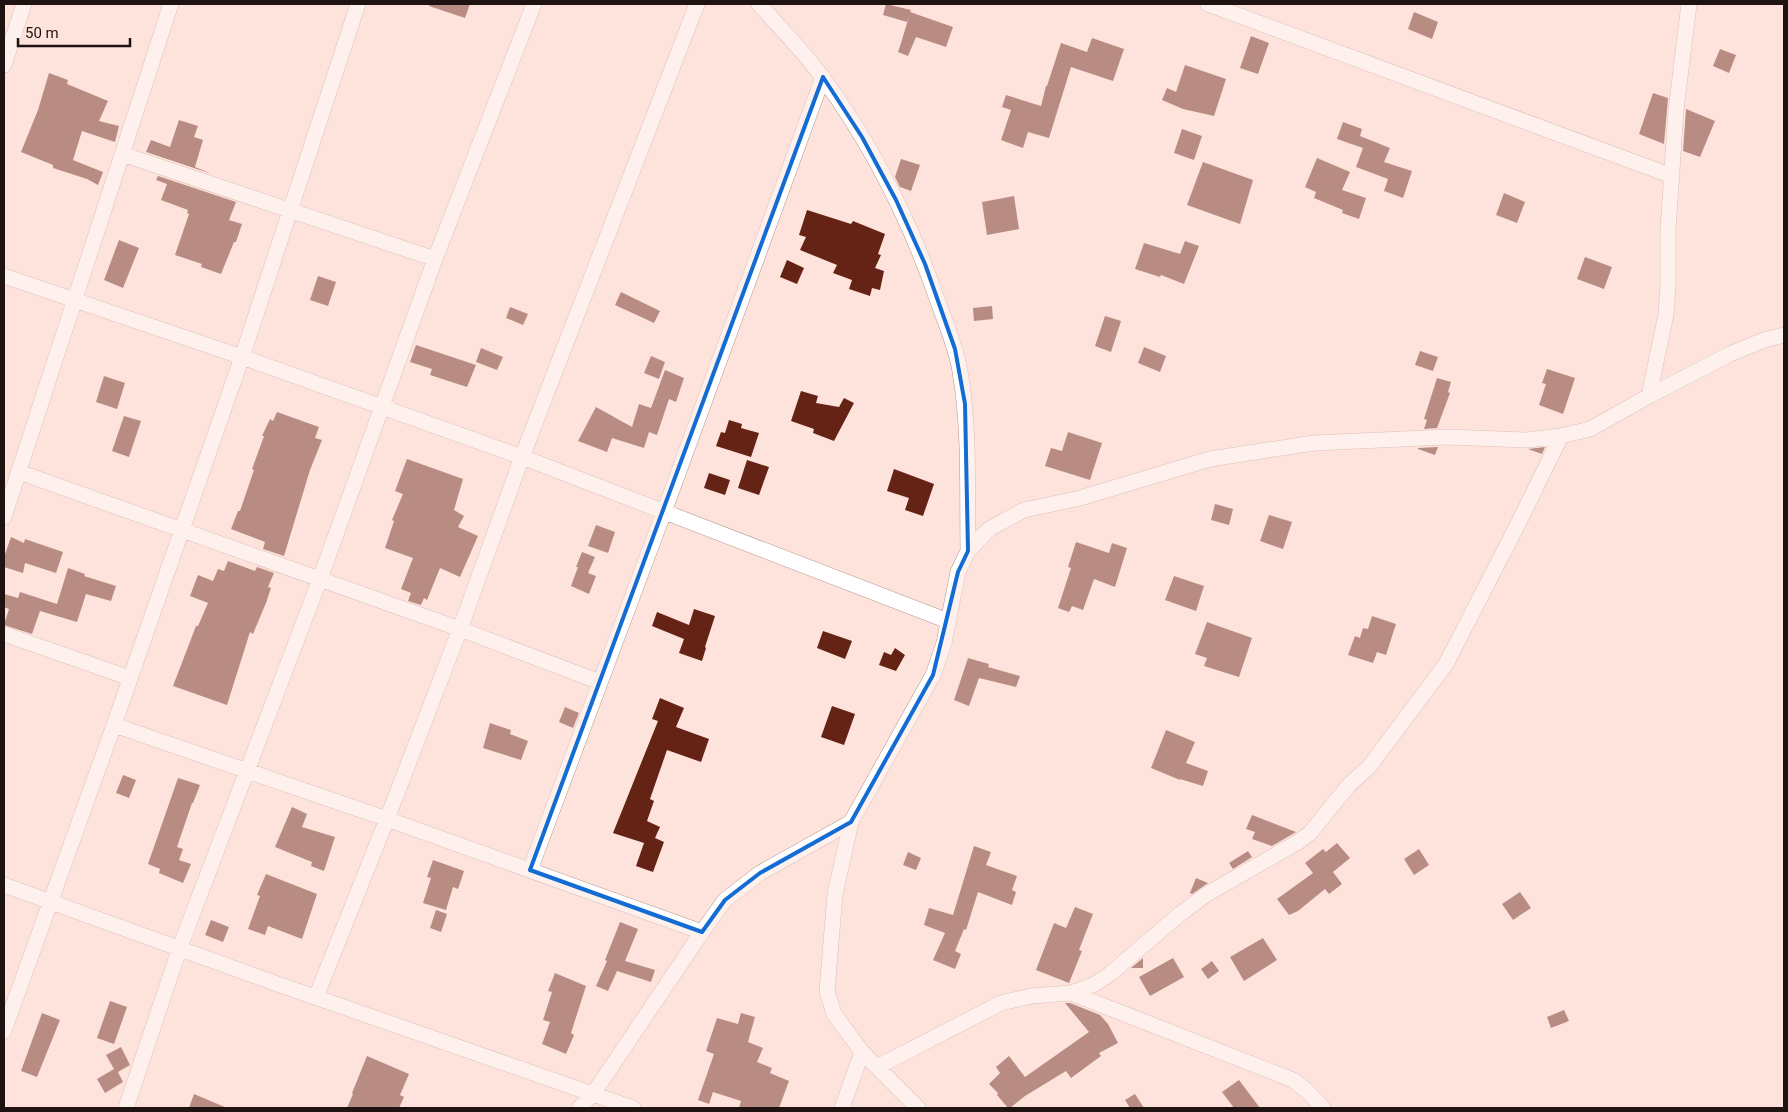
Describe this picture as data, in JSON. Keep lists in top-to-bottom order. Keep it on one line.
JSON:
{"scale_bar":"50 m"}
